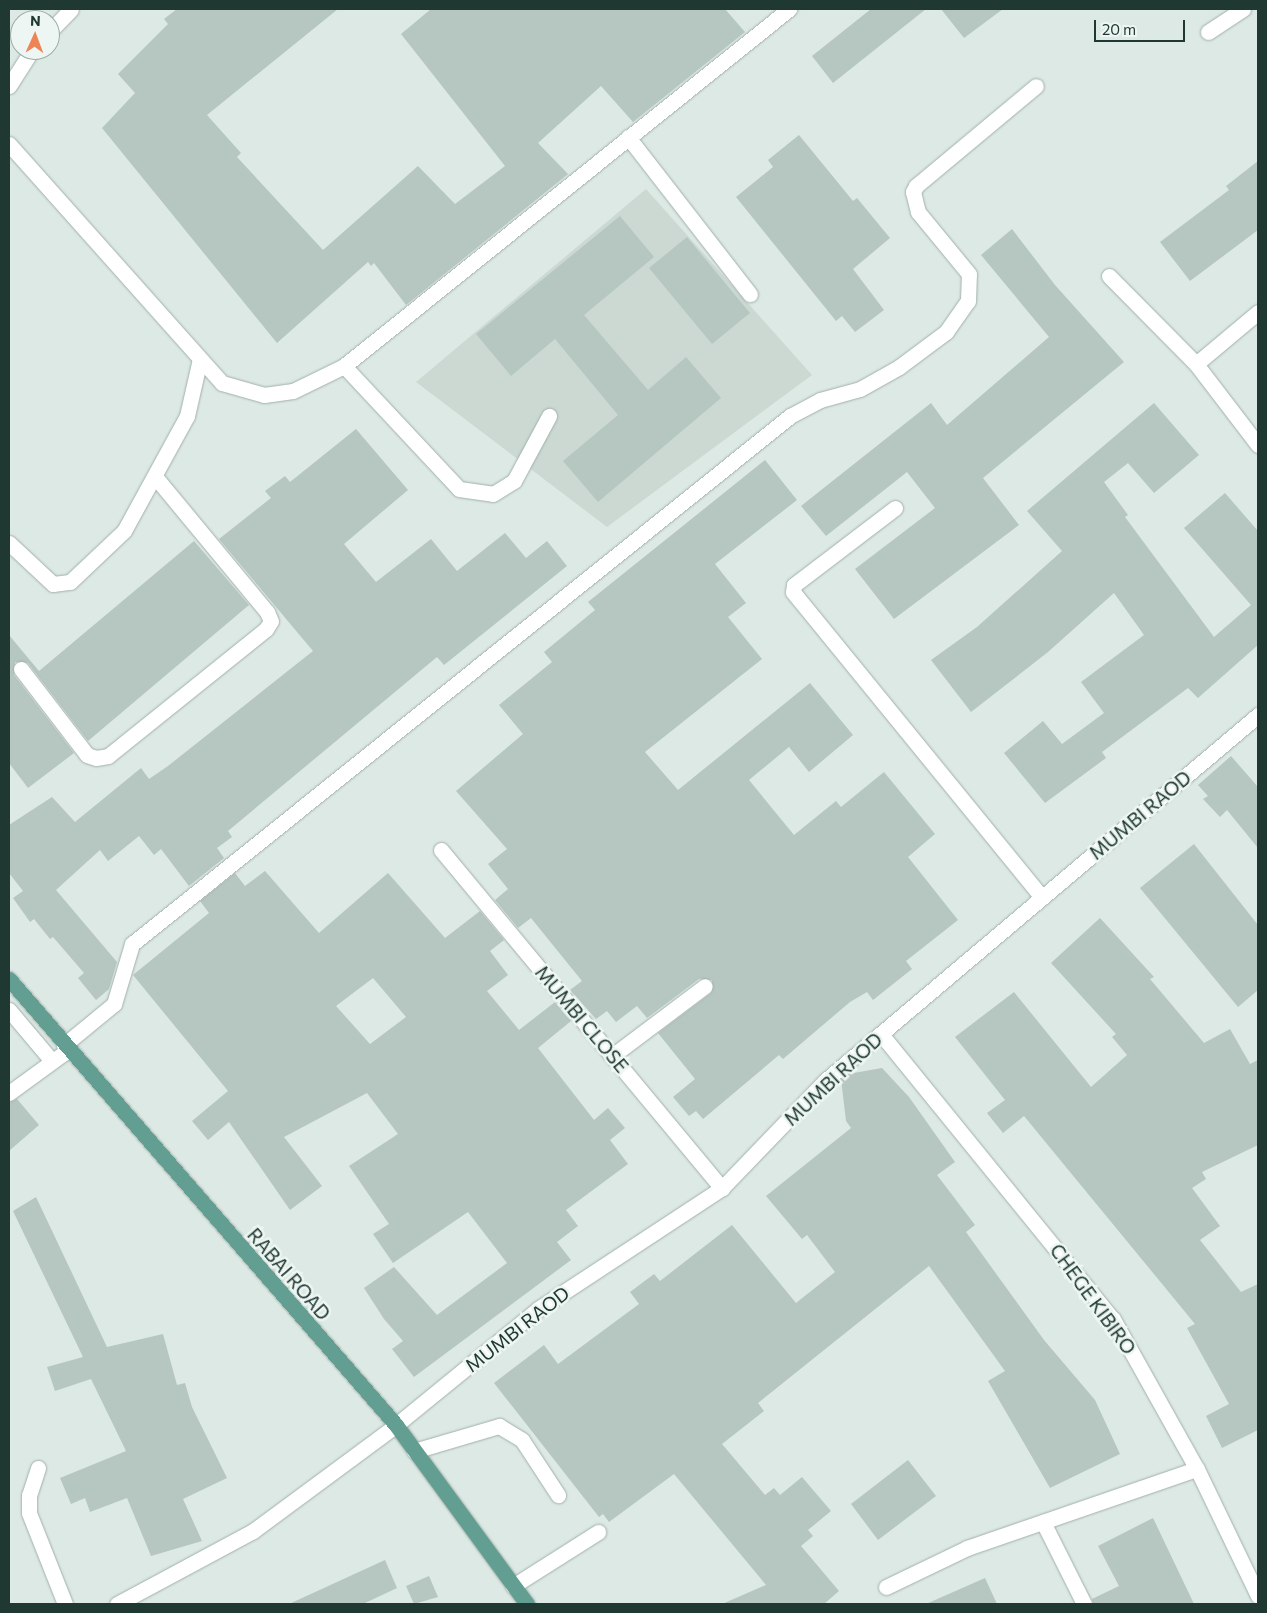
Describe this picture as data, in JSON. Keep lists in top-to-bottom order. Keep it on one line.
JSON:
{"streets":{"main road":["RABAI ROAD"],"street":["MUMBI RAOD","MUMBI CLOSE","CHEGE KIBIRO"]},"crossings":[["MUMBI RAOD","MUMBI CLOSE"],["MUMBI RAOD","RABAI ROAD"],["MUMBI RAOD","CHEGE KIBIRO"]],"scale_bar":"20 m","north":"top"}
